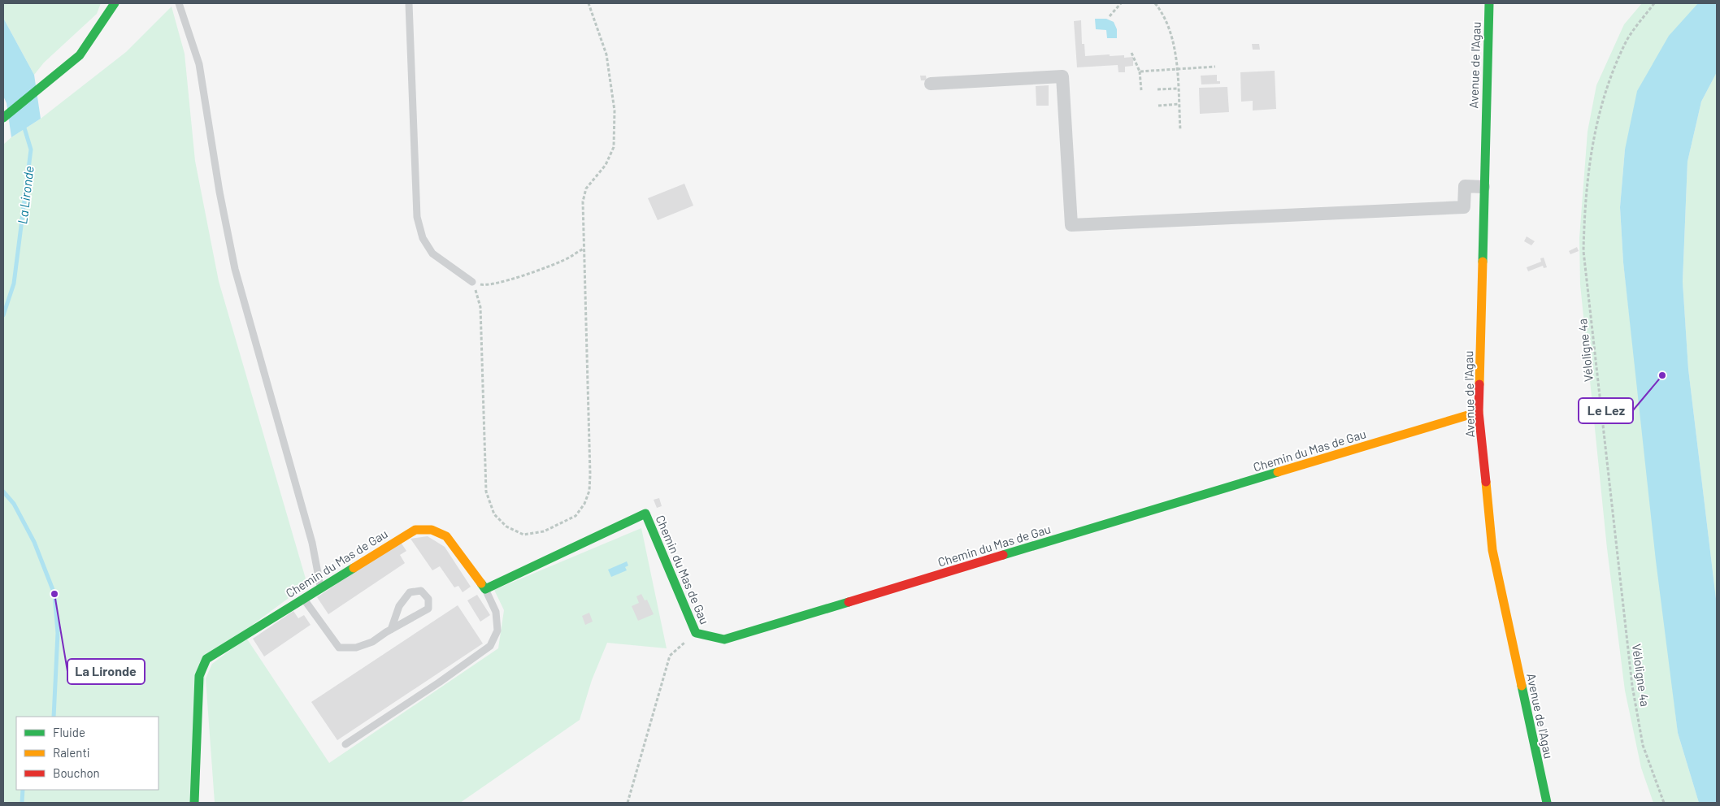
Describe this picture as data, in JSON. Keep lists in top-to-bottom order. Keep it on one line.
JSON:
{"streets":{"street":["Avenue de l'Agau","Chemin du Mas de Gau"],"path":["Véloligne 4a"]},"crossings":[["Avenue de l'Agau","Chemin du Mas de Gau"]],"water":["La Lironde"],"places":["Le Lez","La Lironde"],"legend":["Fluide","Ralenti","Bouchon"]}
